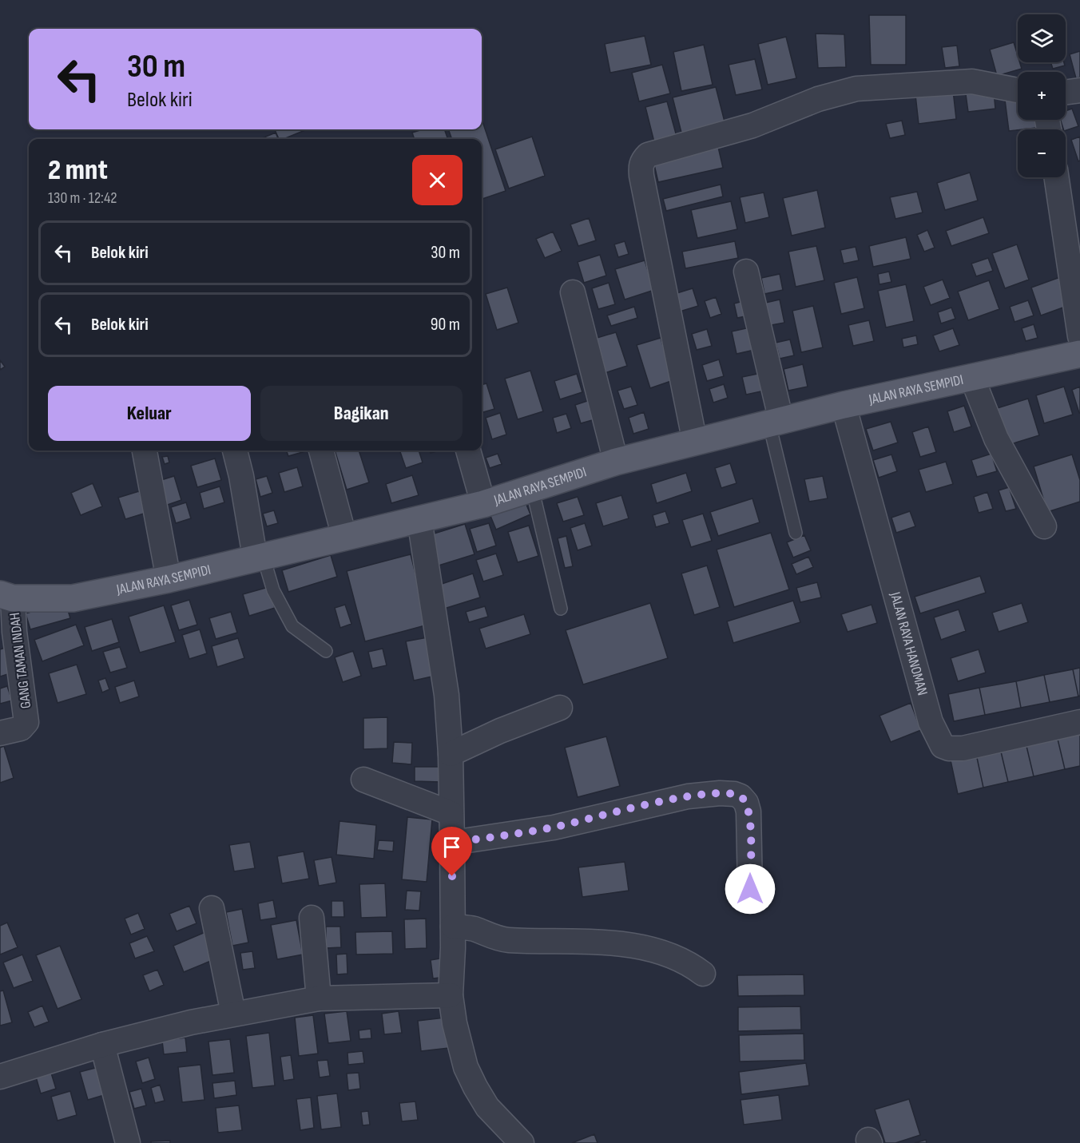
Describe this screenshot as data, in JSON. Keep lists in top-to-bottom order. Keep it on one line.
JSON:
{"streets":{"main road":["JALAN RAYA SEMPIDI"],"street":["JALAN RAYA HANOMAN","GANG TAMAN INDAH"]},"crossings":[["JALAN RAYA SEMPIDI","JALAN RAYA HANOMAN"],["JALAN RAYA SEMPIDI","GANG TAMAN INDAH"]],"page":{"map_buttons":["+","−"],"turn":["30 m","Belok kiri"],"heading":["2 mnt","130 m · 12:42"],"list":[{"name":"Belok kiri","value":"30 m"},{"name":"Belok kiri","value":"90 m"}],"buttons":["Keluar","Bagikan"]}}
